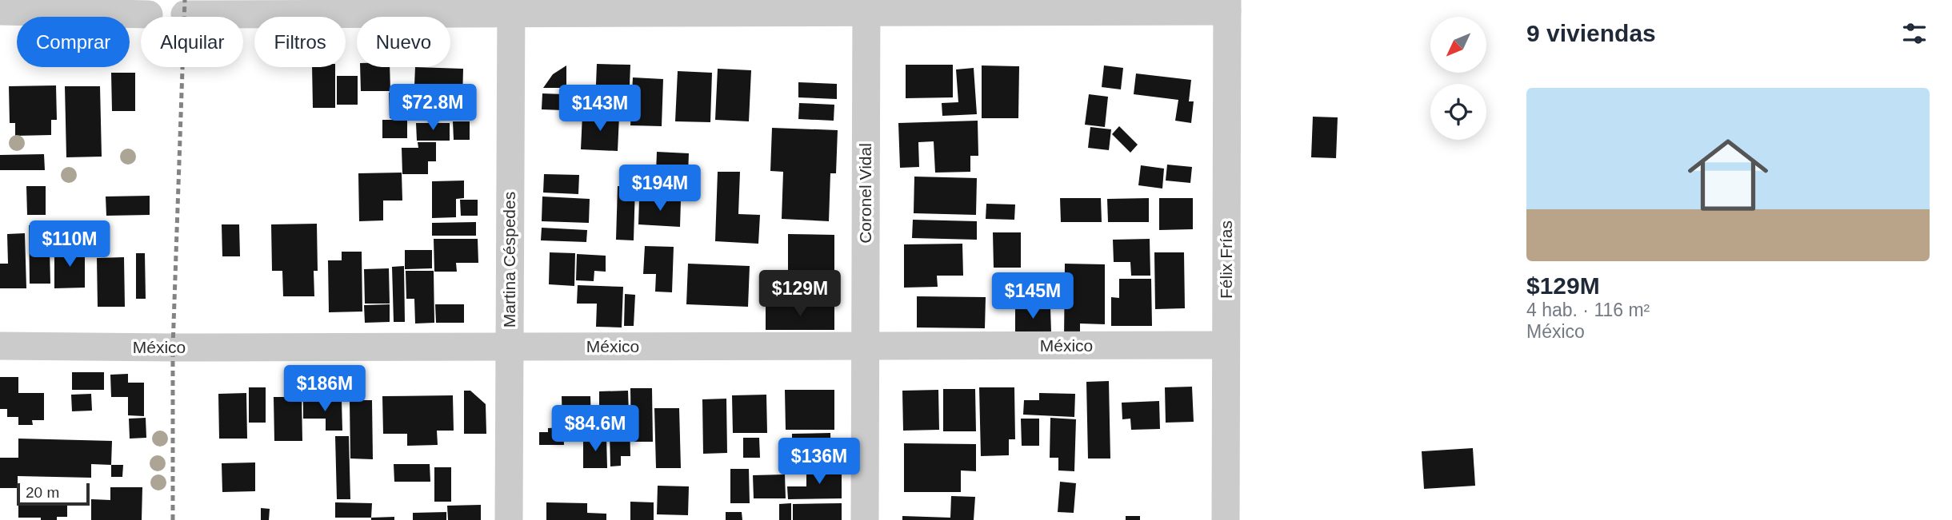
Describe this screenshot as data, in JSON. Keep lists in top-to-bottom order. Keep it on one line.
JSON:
{"streets":{"street":["Coronel Vidal","Martina Céspedes","Félix Frías","México"]},"crossings":[["Coronel Vidal","México"],["Martina Céspedes","México"],["Félix Frías","México"]],"scale_bar":"20 m","north":"bottom left","page":{"heading":"9 viviendas","chip":["Comprar","Alquilar","Filtros","Nuevo"],"list":[{"name":"$129M","note":"4 hab. · 116 m² · México"}],"price":["$72.8M","$143M","$194M","$110M","$129M","$145M","$186M","$84.6M","$136M"],"scale":"20 m"}}
